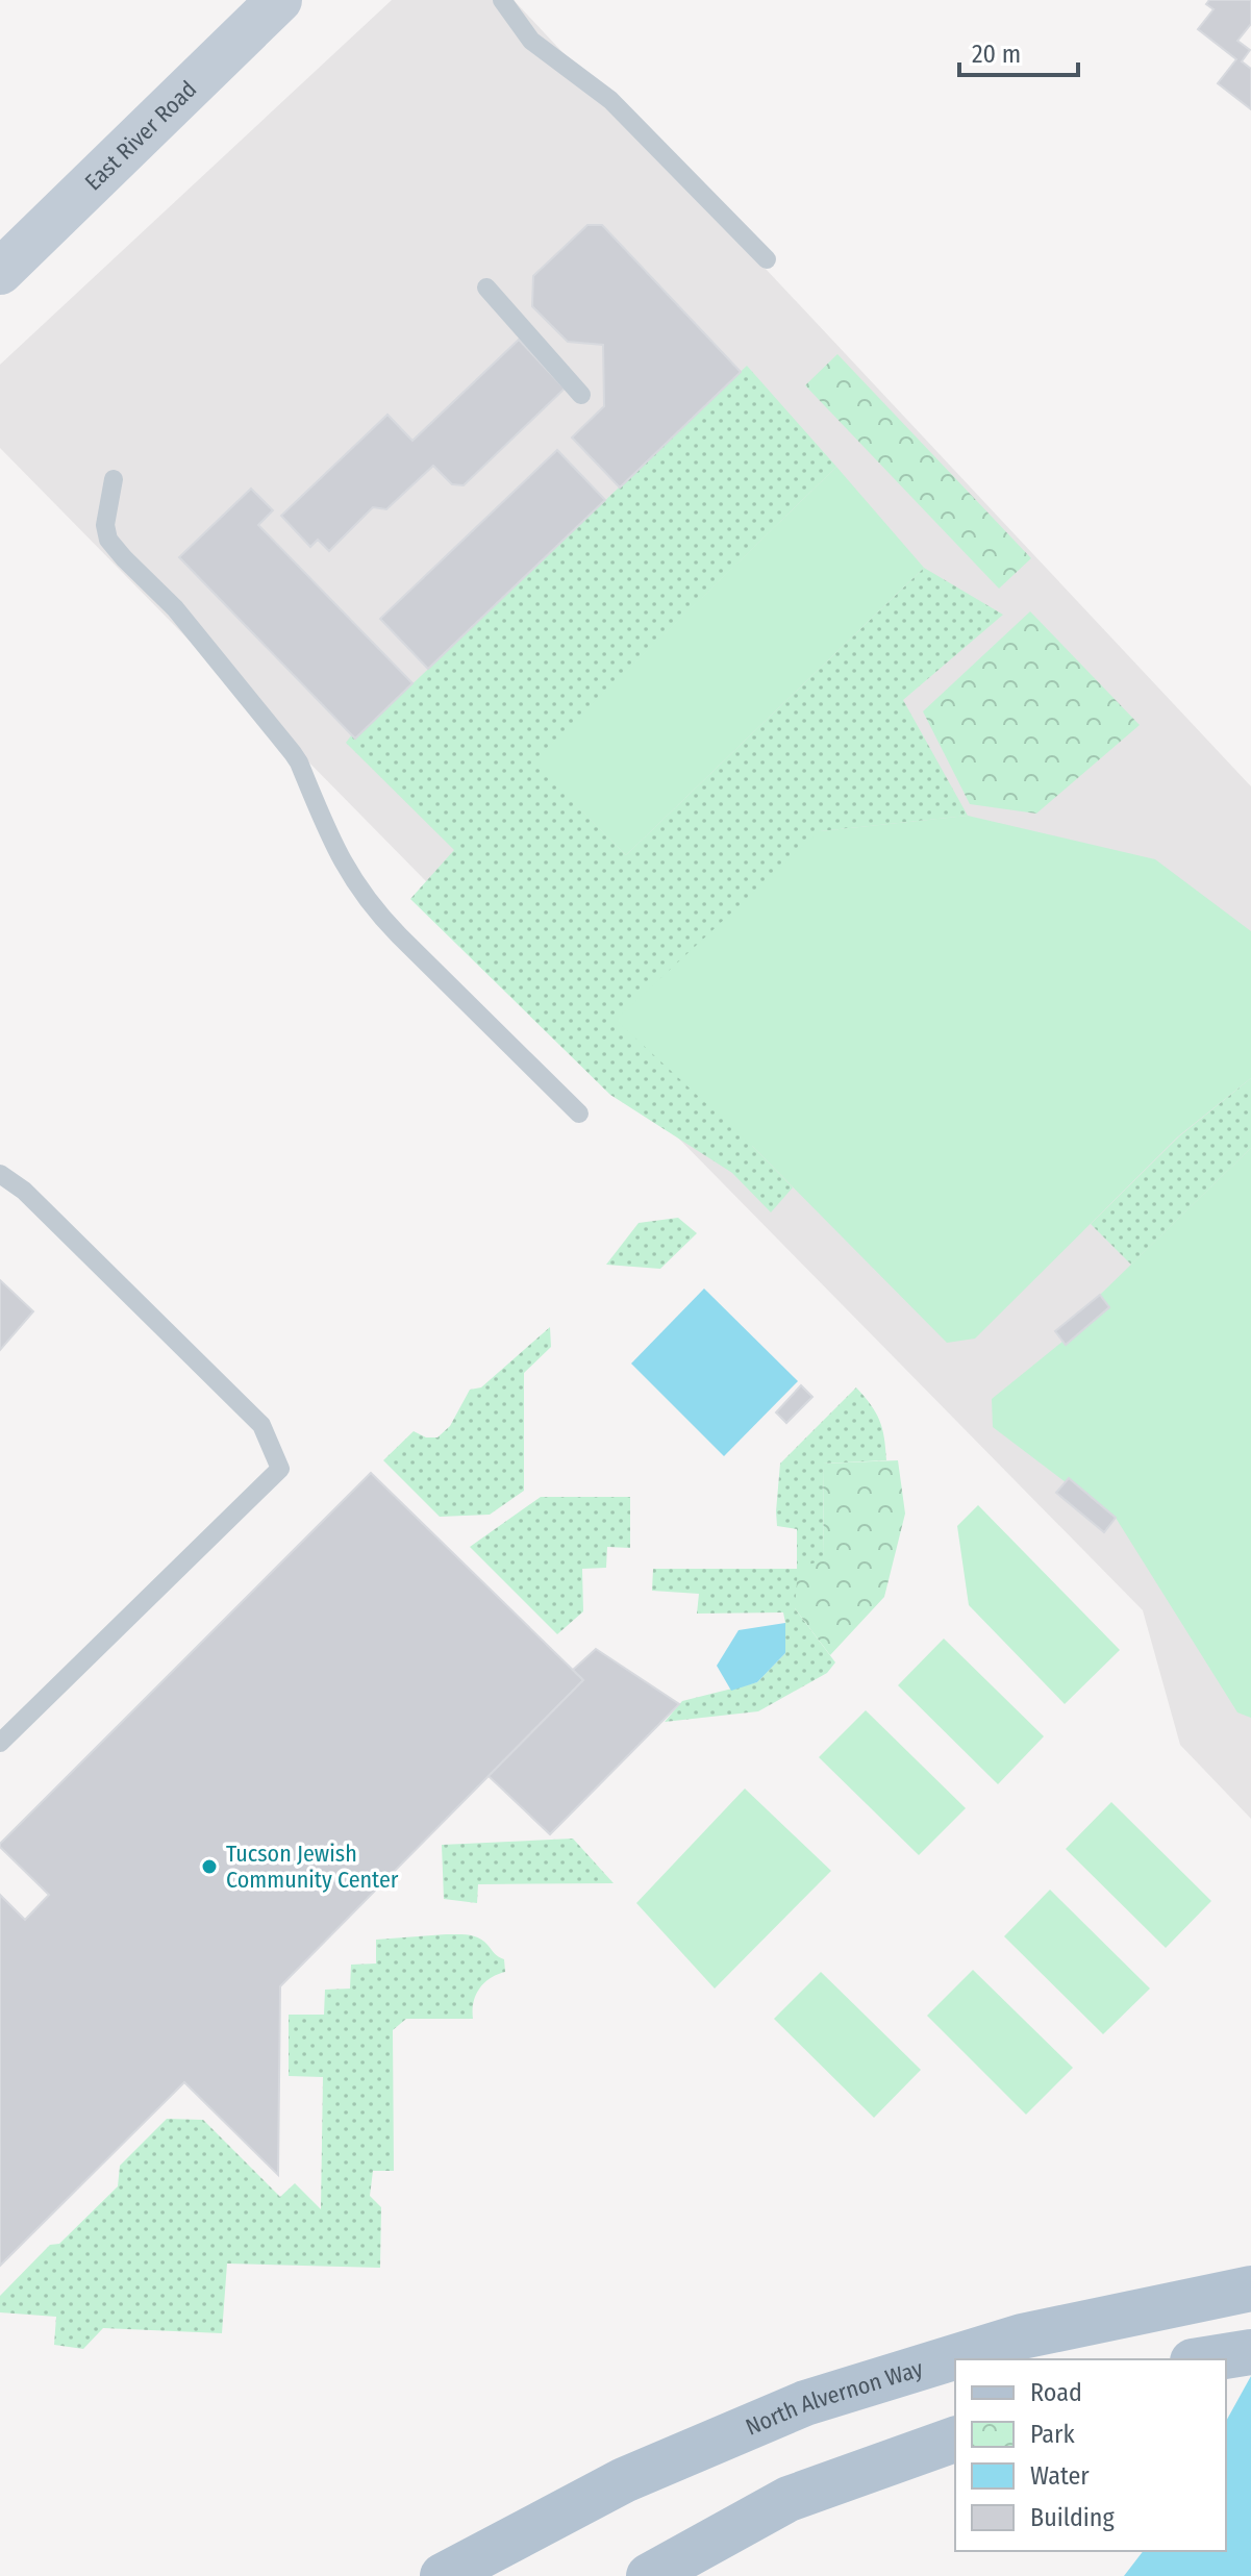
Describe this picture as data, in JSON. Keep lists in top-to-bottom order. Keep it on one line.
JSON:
{"streets":{"main road":["North Alvernon Way"],"street":["East River Road"]},"places":["Tucson Jewish Community Center"],"legend":["Road","Park","Water","Building"],"scale_bar":"20 m"}
